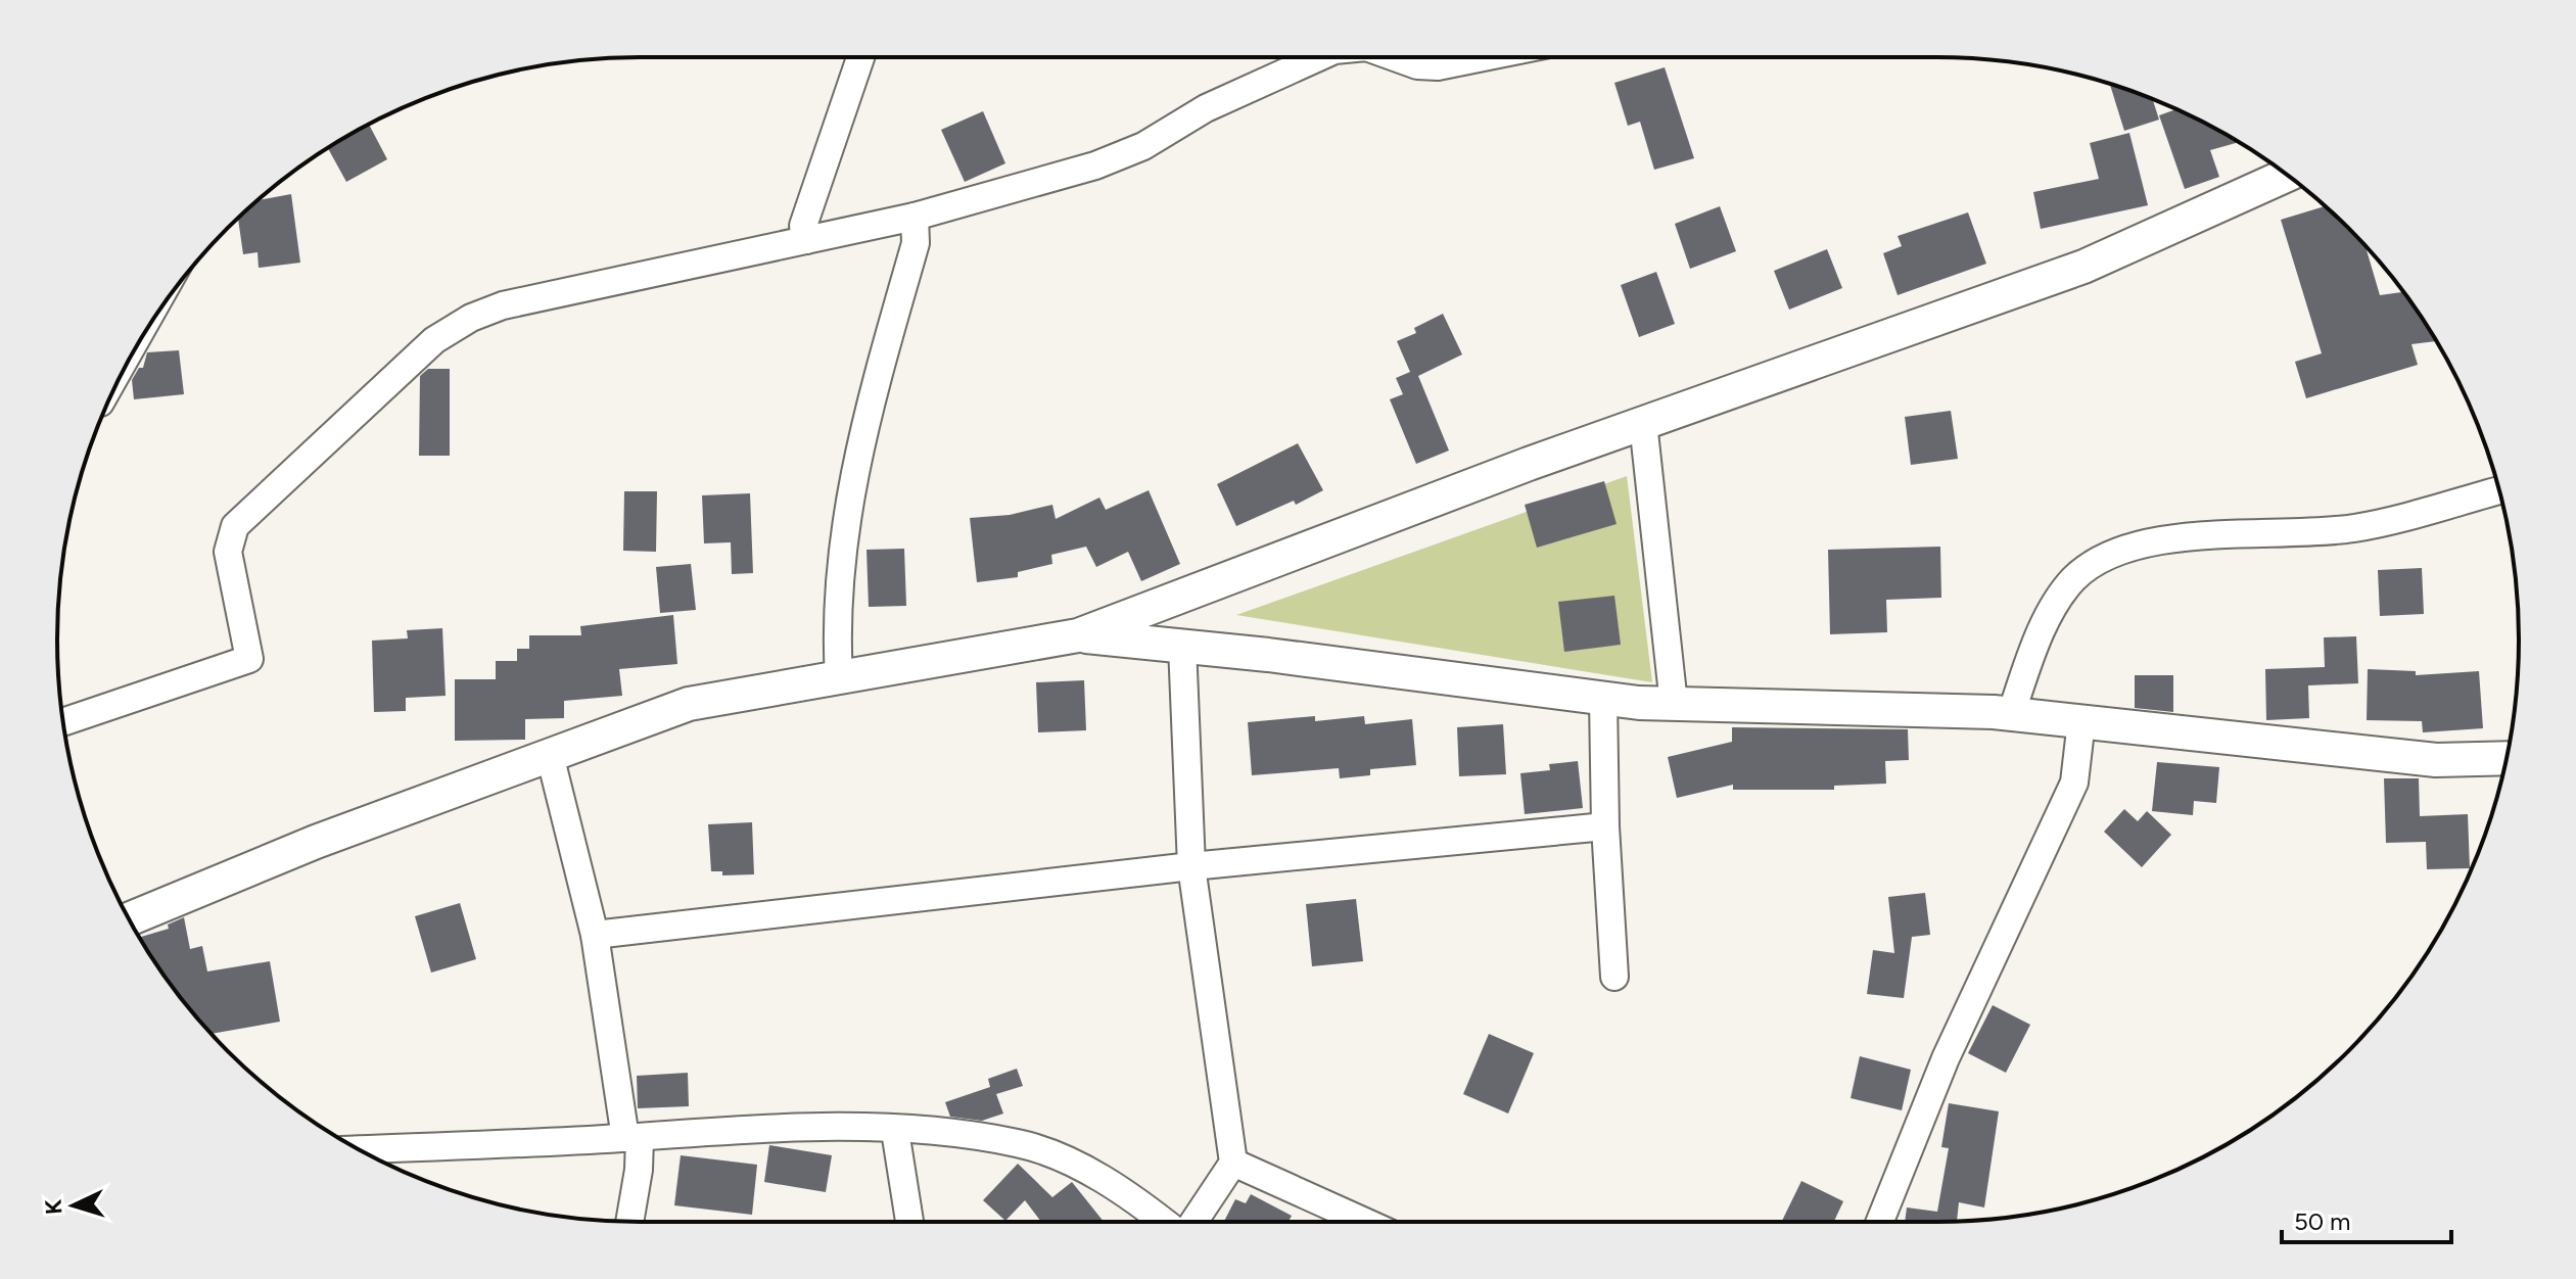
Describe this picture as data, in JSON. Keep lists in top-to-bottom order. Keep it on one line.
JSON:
{"scale_bar":"50 m","north":"left"}
